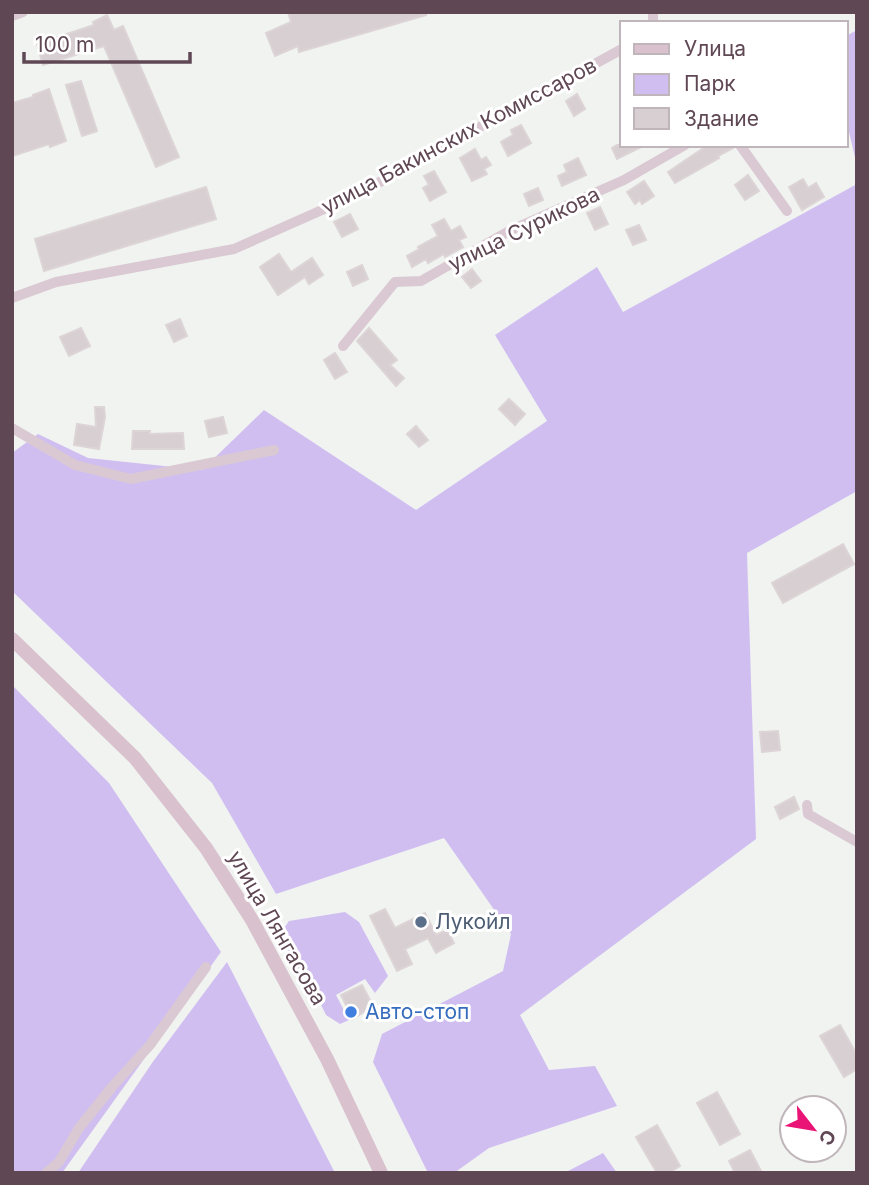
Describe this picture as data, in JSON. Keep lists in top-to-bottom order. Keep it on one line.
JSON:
{"streets":{"main road":["улица Лянгасова"],"street":["улица Бакинских Комиссаров","улица Сурикова"]},"places":["Лукойл","Авто-стоп"],"legend":["Улица","Парк","Здание"],"scale_bar":"100 m","north":"bottom right"}
